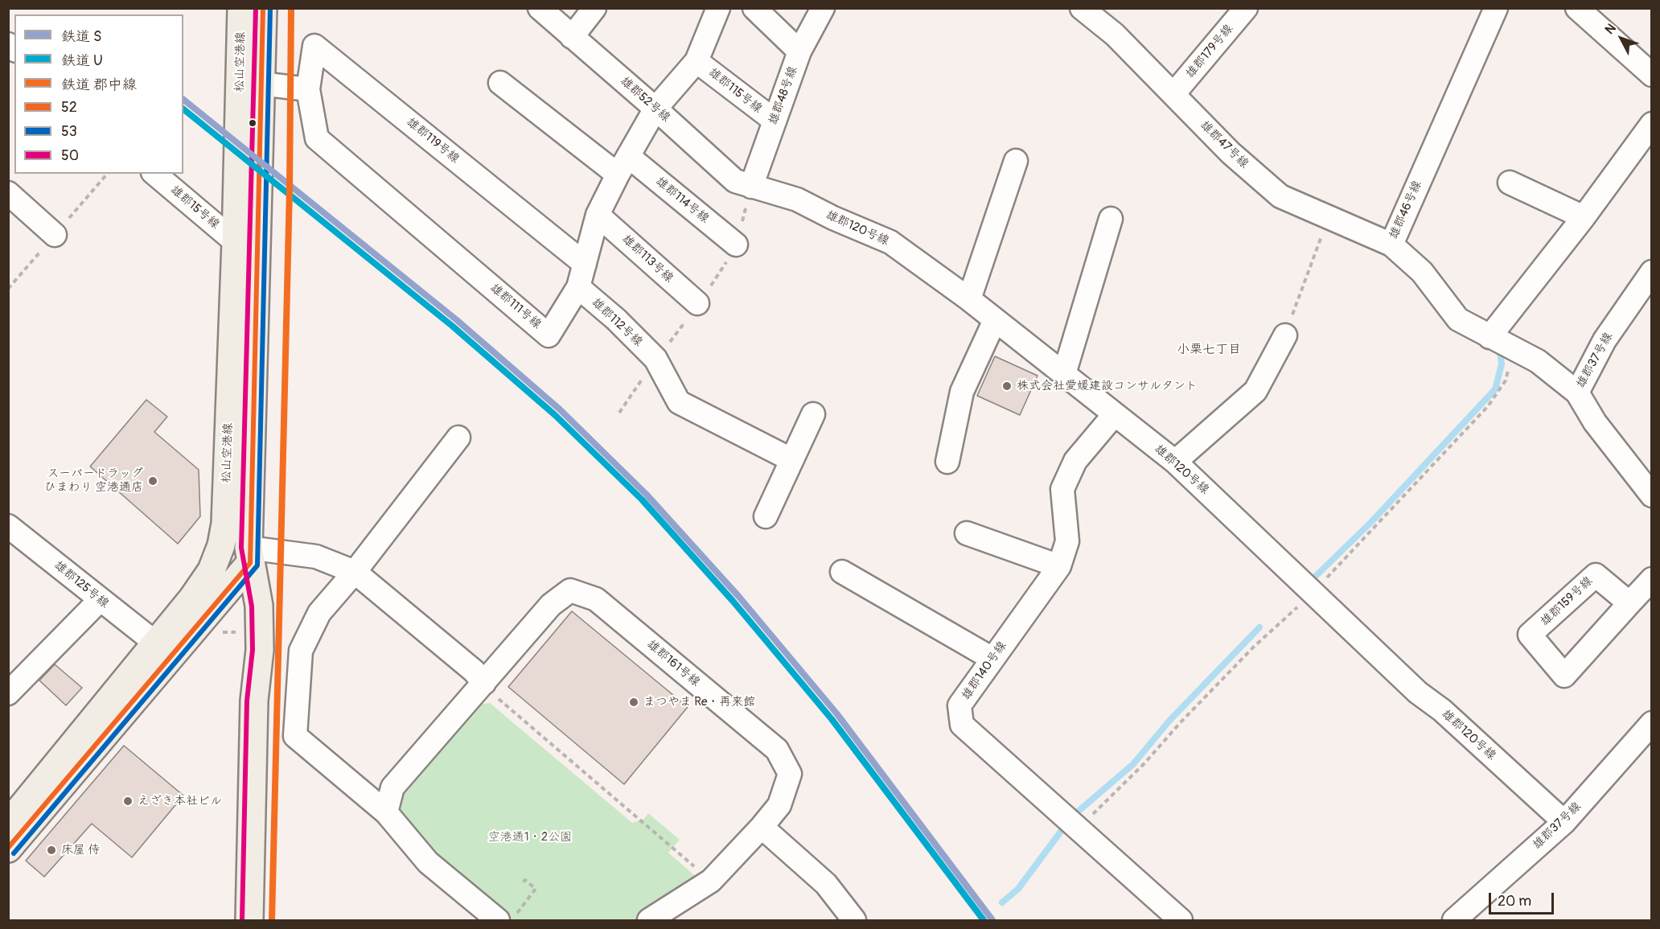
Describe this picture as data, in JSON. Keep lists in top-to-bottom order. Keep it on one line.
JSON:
{"streets":{"main road":["松山空港線"],"street":["雄郡179号線","雄郡115号線","雄郡48号線","雄郡52号線","雄郡119号線","雄郡47号線","雄郡114号線","雄郡15号線","雄郡46号線","雄郡120号線","雄郡113号線","雄郡111号線","雄郡112号線","雄郡37号線","雄郡125号線","雄郡161号線","雄郡140号線"]},"crossings":[["雄郡179号線","雄郡47号線"],["松山空港線","雄郡15号線"],["松山空港線","雄郡125号線"],["雄郡115号線","雄郡48号線"],["雄郡115号線","雄郡111号線"],["雄郡48号線","雄郡52号線"],["雄郡48号線","雄郡120号線"],["雄郡52号線","雄郡120号線"],["雄郡52号線","雄郡111号線"],["雄郡119号線","雄郡111号線"],["雄郡47号線","雄郡46号線"],["雄郡114号線","雄郡111号線"],["雄郡46号線","雄郡37号線"],["雄郡120号線","雄郡37号線"],["雄郡120号線","雄郡140号線"],["雄郡113号線","雄郡111号線"],["雄郡111号線","雄郡112号線"]],"districts":["小栗七丁目"],"parks":["空港通1・2公園"],"places":["株式会社愛媛建設コンサルタント","スーパードラッグ ひまわり 空港通店","まつやま Re・再来館","えざき本社ビル","床屋 侍"],"lines":["rail line 郡中線","transit line 52","transit line 53","transit line 50","rail line S","rail line U"],"legend":["鉄道 S","鉄道 U","鉄道 郡中線","52","53","50"],"scale_bar":"20 m","north":"top left"}
